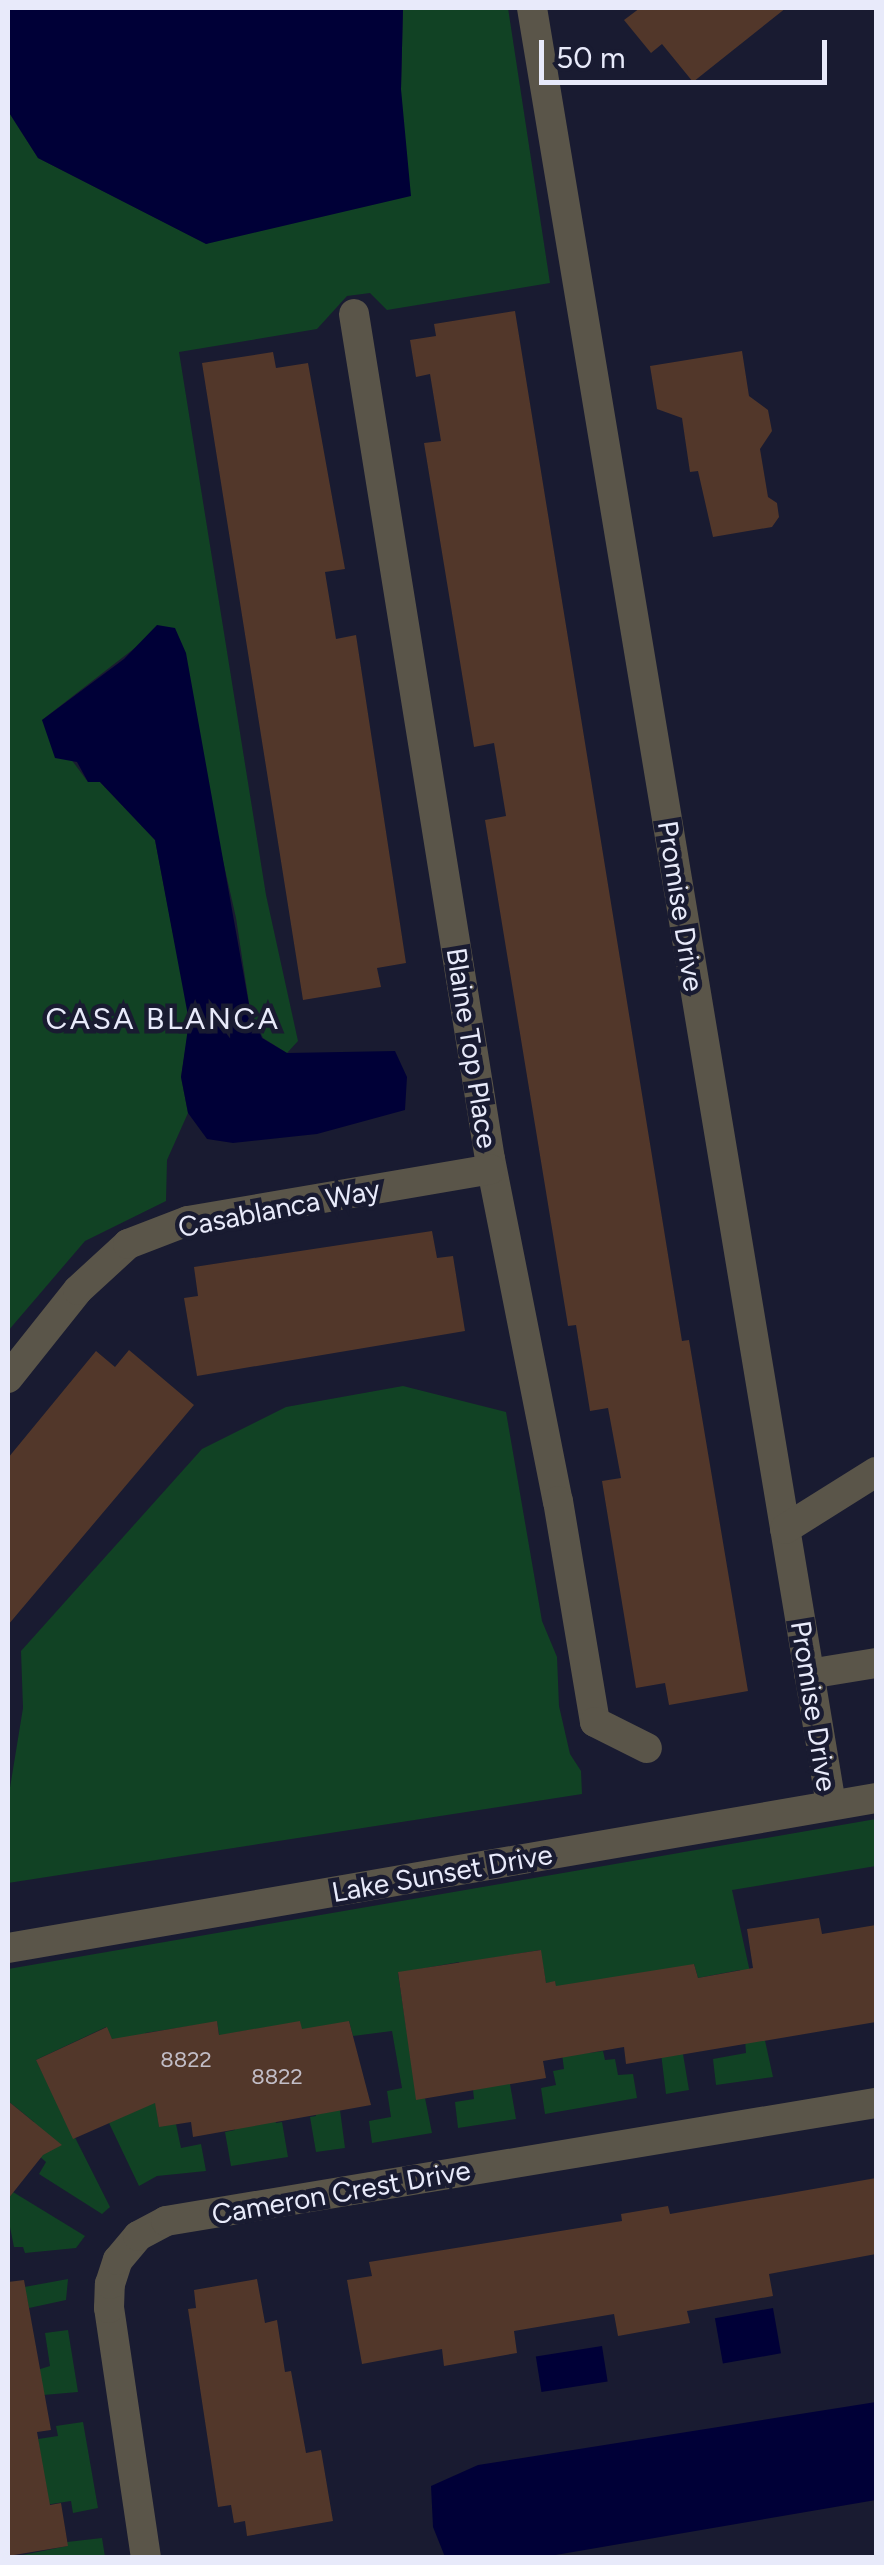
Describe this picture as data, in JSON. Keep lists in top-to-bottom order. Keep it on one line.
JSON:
{"streets":{"street":["Promise Drive","Blaine Top Place","Casablanca Way","Lake Sunset Drive","Cameron Crest Drive"]},"crossings":[["Promise Drive","Lake Sunset Drive"],["Blaine Top Place","Casablanca Way"]],"districts":["CASA BLANCA"],"house_numbers":["8822","8822"],"scale_bar":"50 m"}
